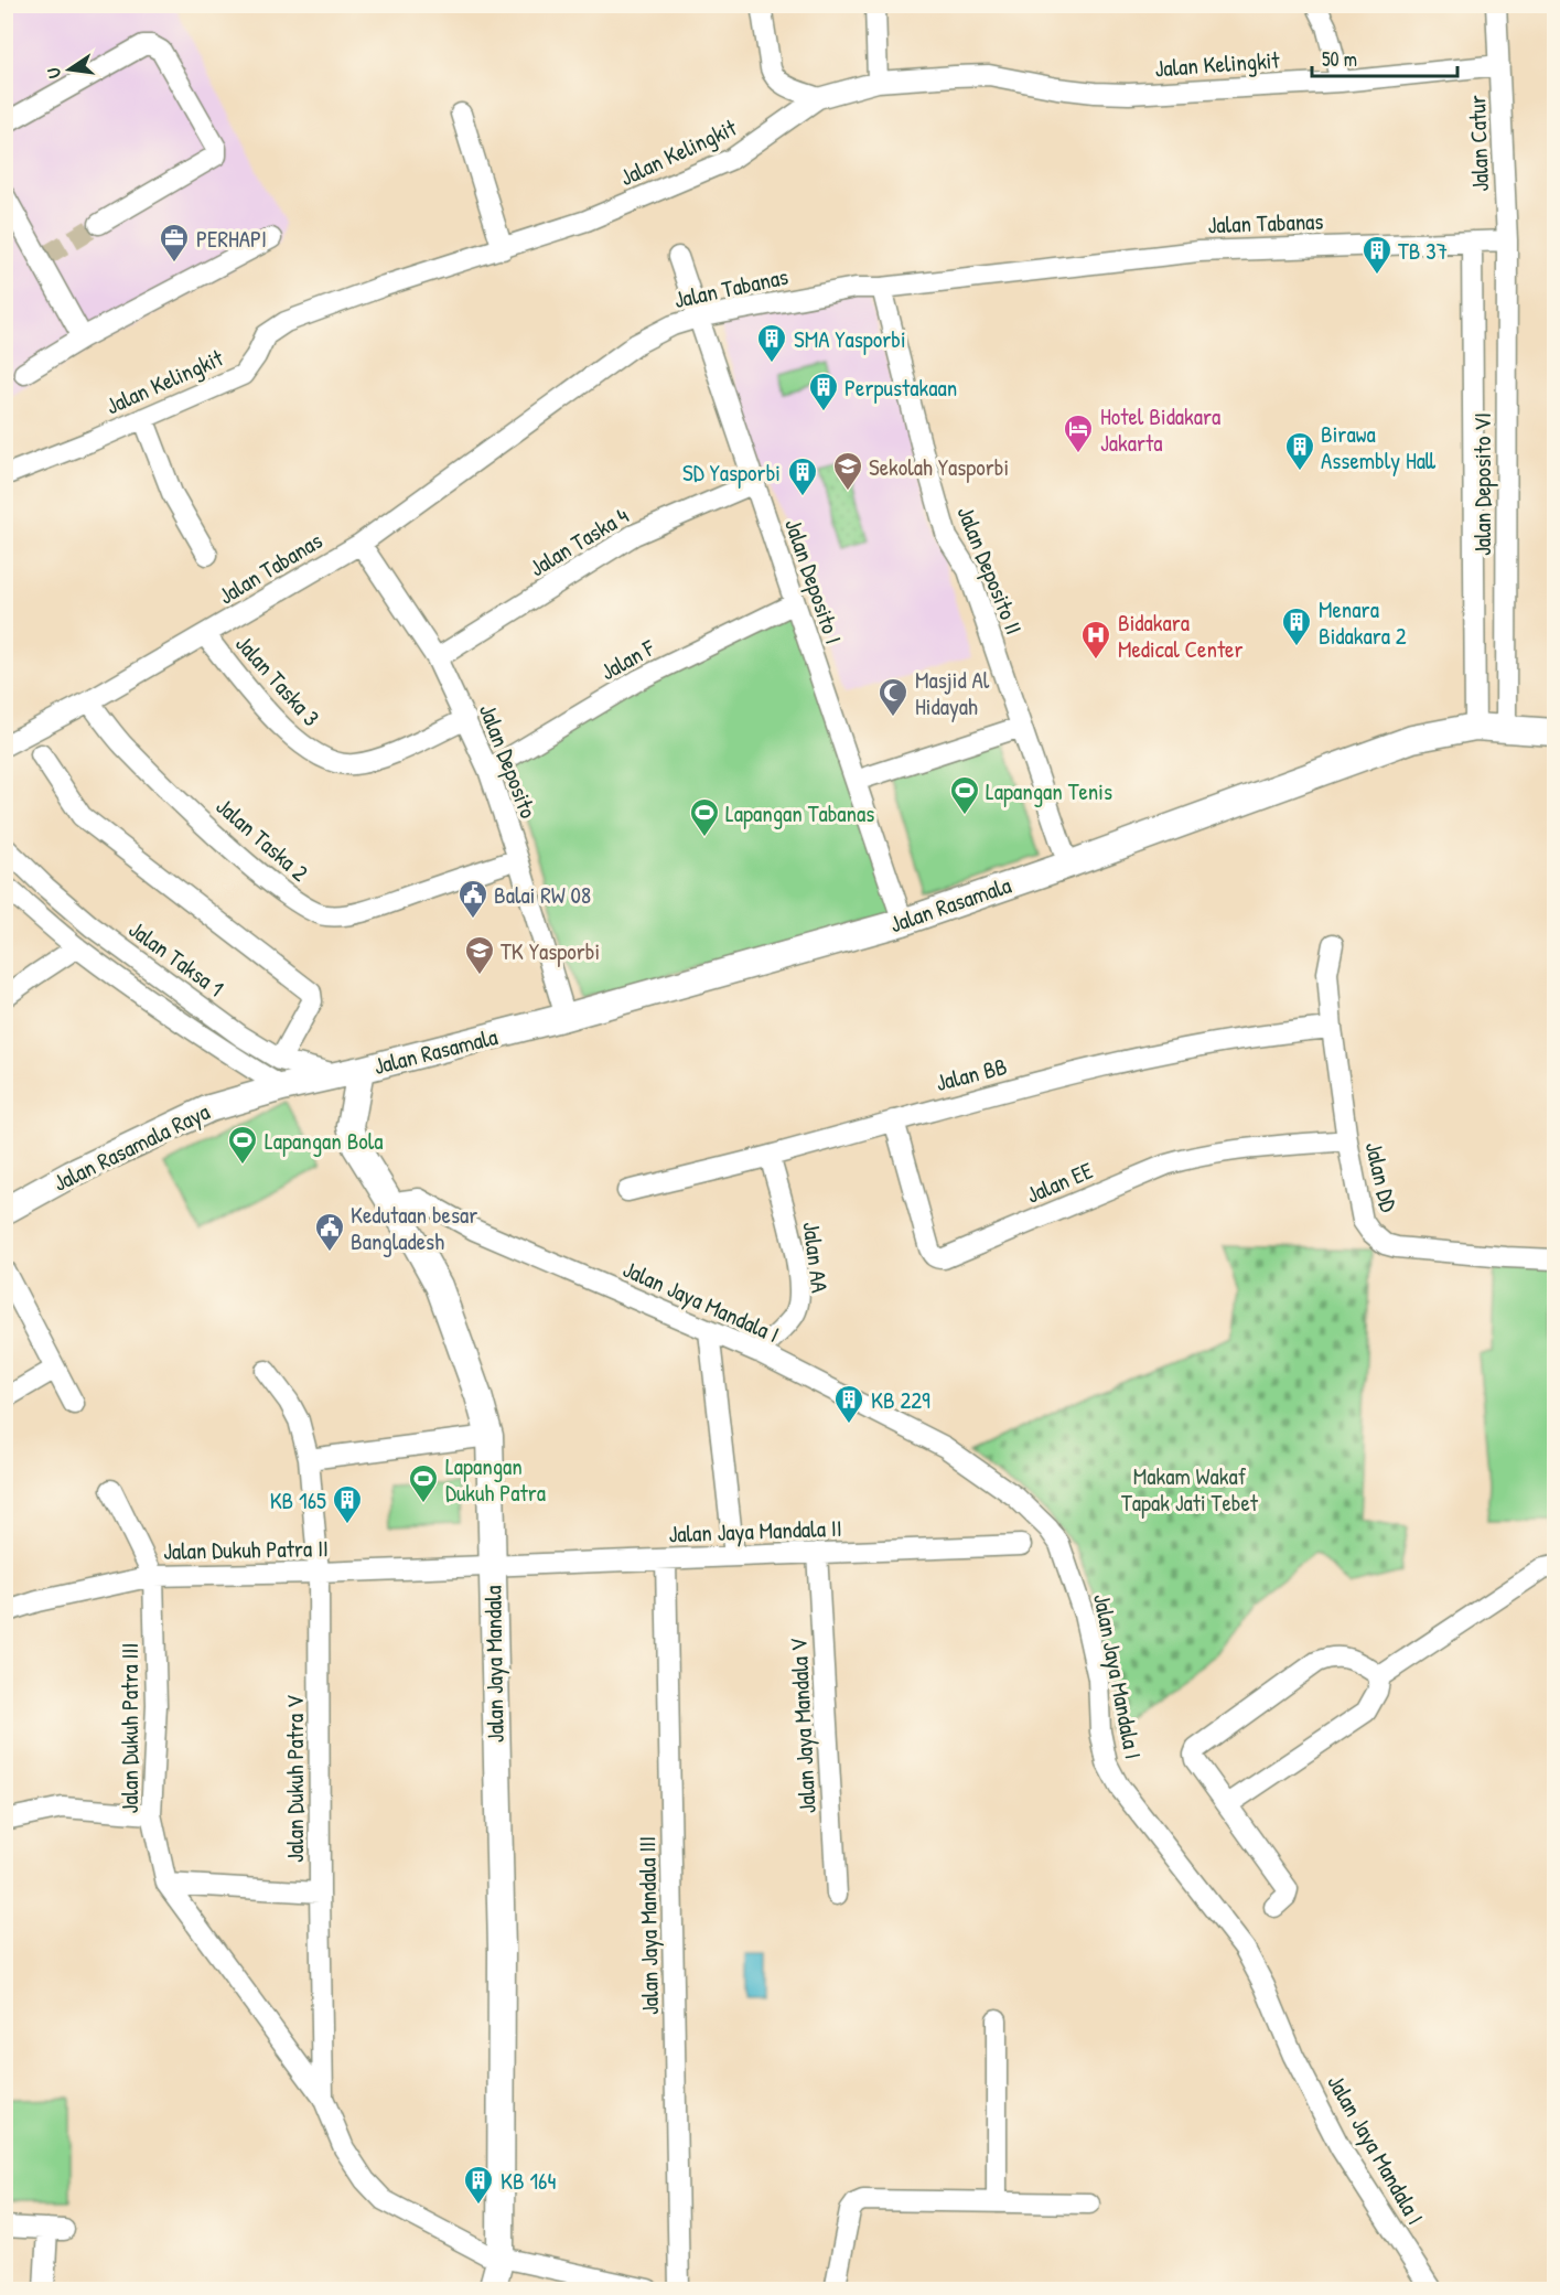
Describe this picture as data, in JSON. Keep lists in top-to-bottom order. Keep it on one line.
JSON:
{"streets":{"street":["Jalan Kelingkit","Jalan Catur","Jalan Tabanas","Jalan Deposito VI","Jalan Taska 4","Jalan Deposito II","Jalan Deposito I","Jalan F","Jalan Taska 3","Jalan Deposito","Jalan Taska 2","Jalan Rasamala","Jalan Taksa 1","Jalan BB","Jalan Rasamala Raya","Jalan DD","Jalan EE","Jalan AA","Jalan Jaya Mandala I","Jalan Jaya Mandala II","Jalan Dukuh Patra II","Jalan Jaya Mandala","Jalan Jaya Mandala V","Jalan Dukuh Patra III","Jalan Dukuh Patra V","Jalan Jaya Mandala III"]},"crossings":[["Jalan Kelingkit","Jalan Catur"],["Jalan Catur","Jalan Tabanas"],["Jalan Catur","Jalan Deposito VI"],["Jalan Tabanas","Jalan Deposito VI"],["Jalan Tabanas","Jalan Deposito II"],["Jalan Tabanas","Jalan Deposito I"],["Jalan Tabanas","Jalan Taska 3"],["Jalan Tabanas","Jalan Deposito"],["Jalan Tabanas","Jalan Taska 2"],["Jalan Deposito VI","Jalan Rasamala"],["Jalan Taska 4","Jalan Deposito I"],["Jalan Taska 4","Jalan Deposito"],["Jalan Deposito II","Jalan Rasamala"],["Jalan Deposito I","Jalan F"],["Jalan Deposito I","Jalan Rasamala"],["Jalan F","Jalan Deposito"],["Jalan Taska 3","Jalan Deposito"],["Jalan Deposito","Jalan Taska 2"],["Jalan Deposito","Jalan Rasamala"],["Jalan Rasamala","Jalan Taksa 1"],["Jalan Rasamala","Jalan Rasamala Raya"],["Jalan Rasamala","Jalan Jaya Mandala"],["Jalan Taksa 1","Jalan Rasamala Raya"],["Jalan Taksa 1","Jalan Jaya Mandala"],["Jalan BB","Jalan DD"],["Jalan BB","Jalan EE"],["Jalan BB","Jalan AA"],["Jalan Rasamala Raya","Jalan Jaya Mandala"],["Jalan DD","Jalan EE"],["Jalan AA","Jalan Jaya Mandala I"],["Jalan Jaya Mandala I","Jalan Jaya Mandala"],["Jalan Jaya Mandala II","Jalan Dukuh Patra II"],["Jalan Jaya Mandala II","Jalan Jaya Mandala"],["Jalan Jaya Mandala II","Jalan Jaya Mandala V"],["Jalan Jaya Mandala II","Jalan Jaya Mandala III"],["Jalan Dukuh Patra II","Jalan Jaya Mandala"],["Jalan Dukuh Patra II","Jalan Dukuh Patra III"],["Jalan Dukuh Patra II","Jalan Dukuh Patra V"]],"parks":["Makam Wakaf Tapak Jati Tebet"],"places":{"office":["PERHAPI"],"building":["TB 37","SMA Yasporbi","Perpustakaan","Birawa Assembly Hall","SD Yasporbi","Menara Bidakara 2","KB 229","KB 165","KB 164"],"hotel":["Hotel Bidakara Jakarta"],"school or university":["Sekolah Yasporbi","TK Yasporbi"],"hospital":["Bidakara Medical Center"],"mosque":["Masjid Al Hidayah"],"sports":["Lapangan Tenis","Lapangan Tabanas","Lapangan Bola","Lapangan Dukuh Patra"],"public building":["Balai RW 08","Kedutaan besar Bangladesh"]},"scale_bar":"50 m","north":"left"}
